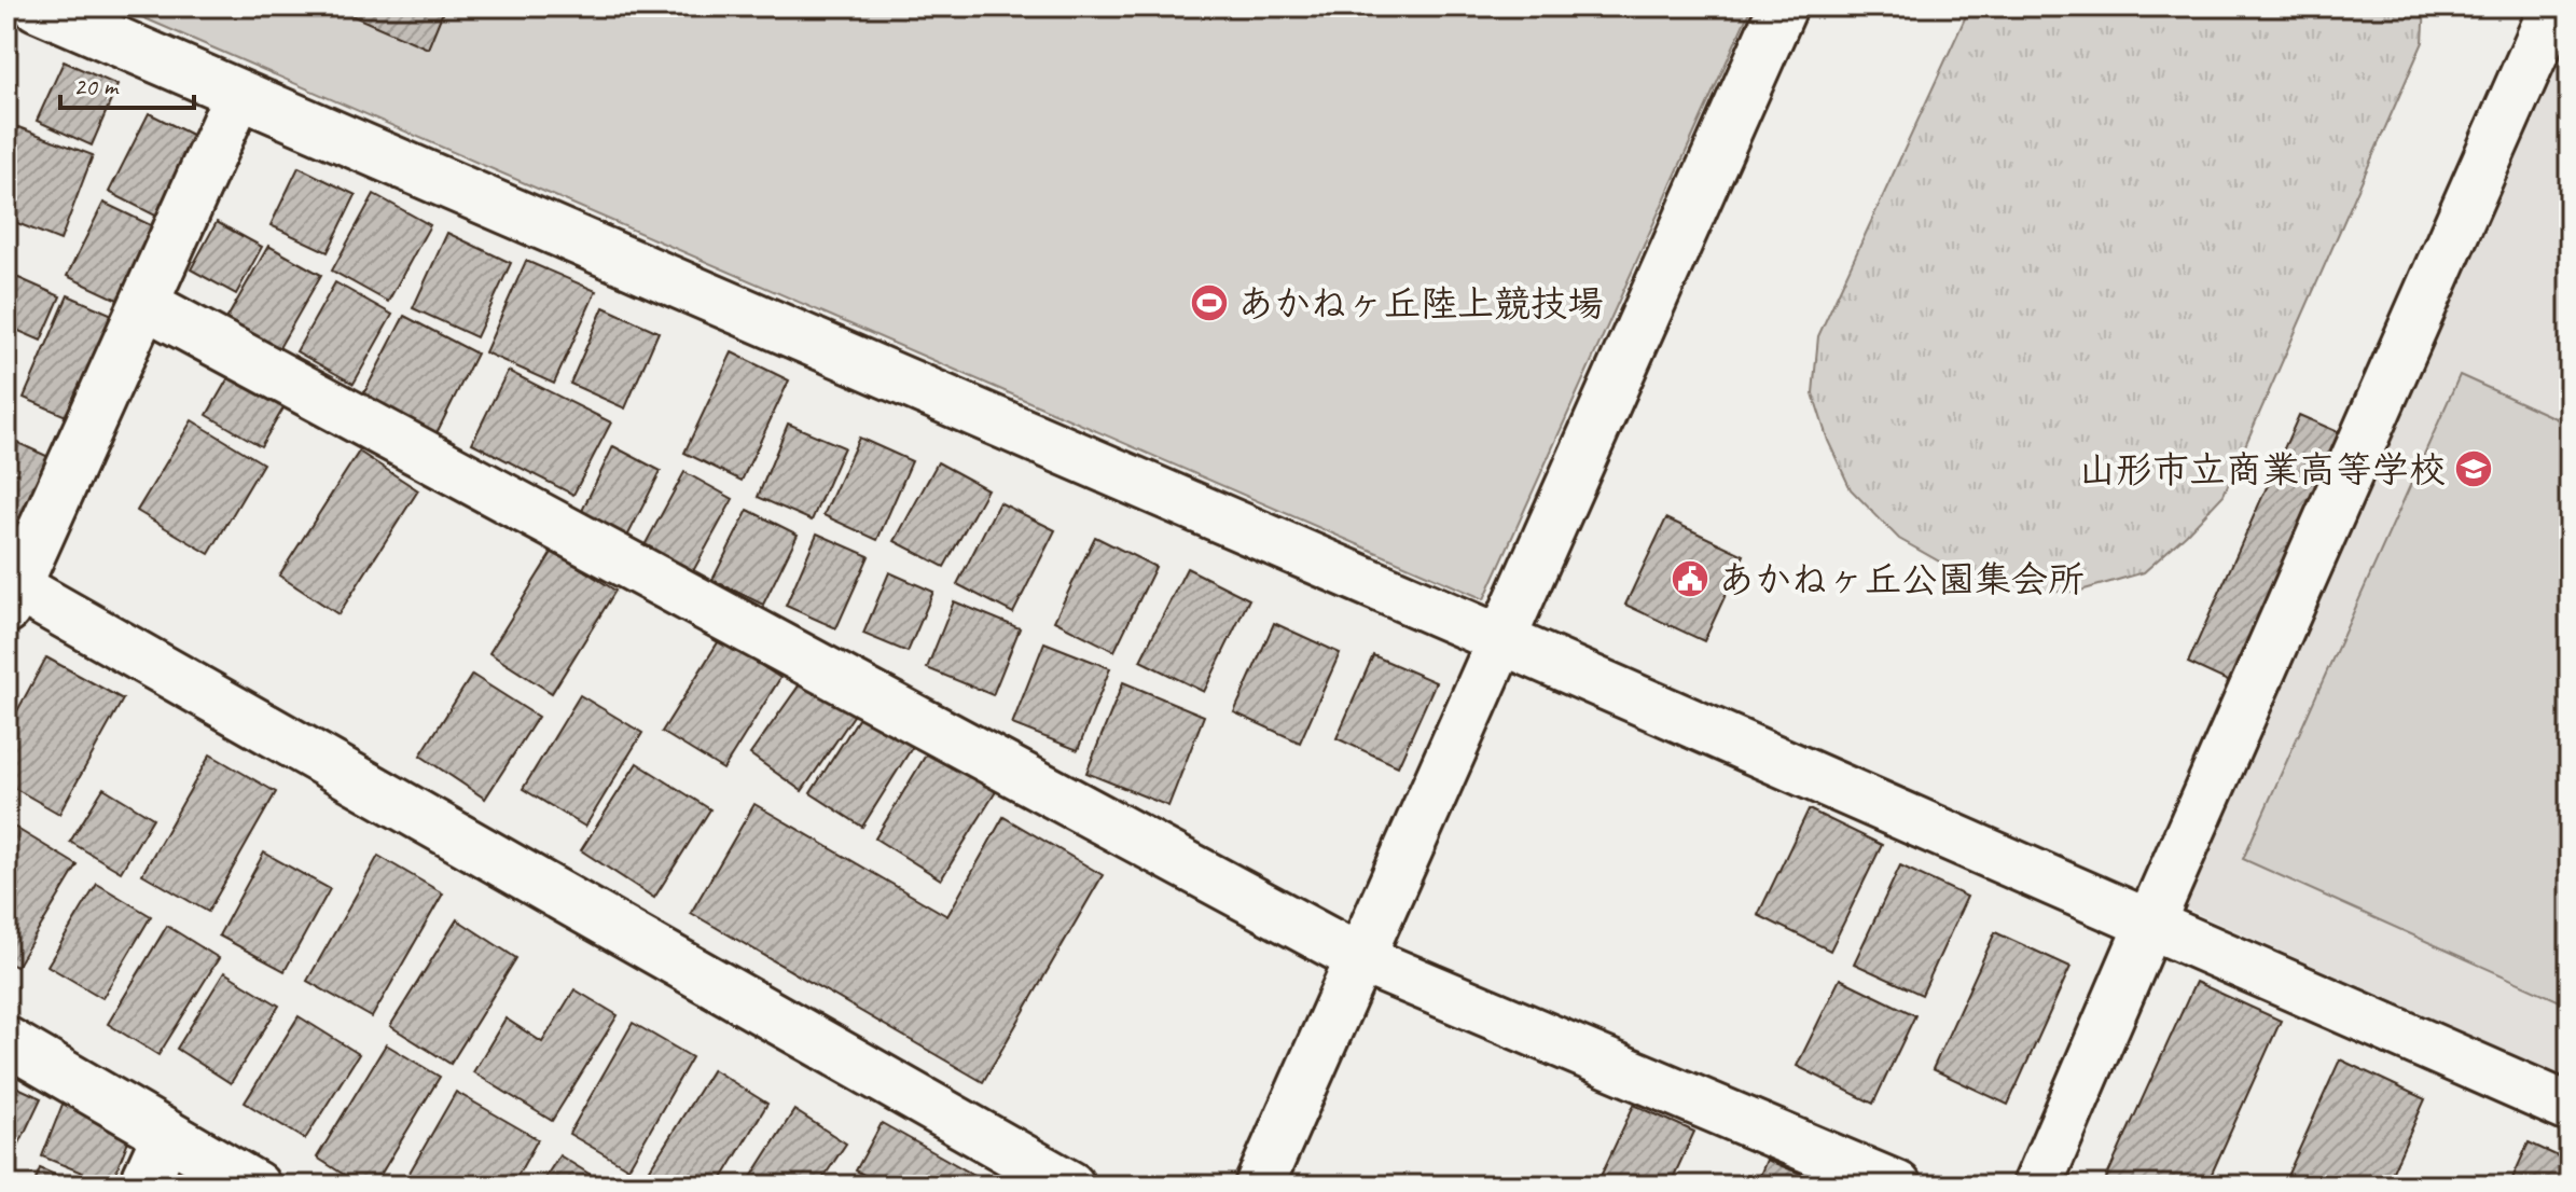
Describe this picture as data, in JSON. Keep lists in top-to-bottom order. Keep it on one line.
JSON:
{"places":{"sports":["あかねヶ丘陸上競技場"],"school or university":["山形市立商業高等学校"],"public building":["あかねヶ丘公園集会所"]},"scale_bar":"20 m"}
